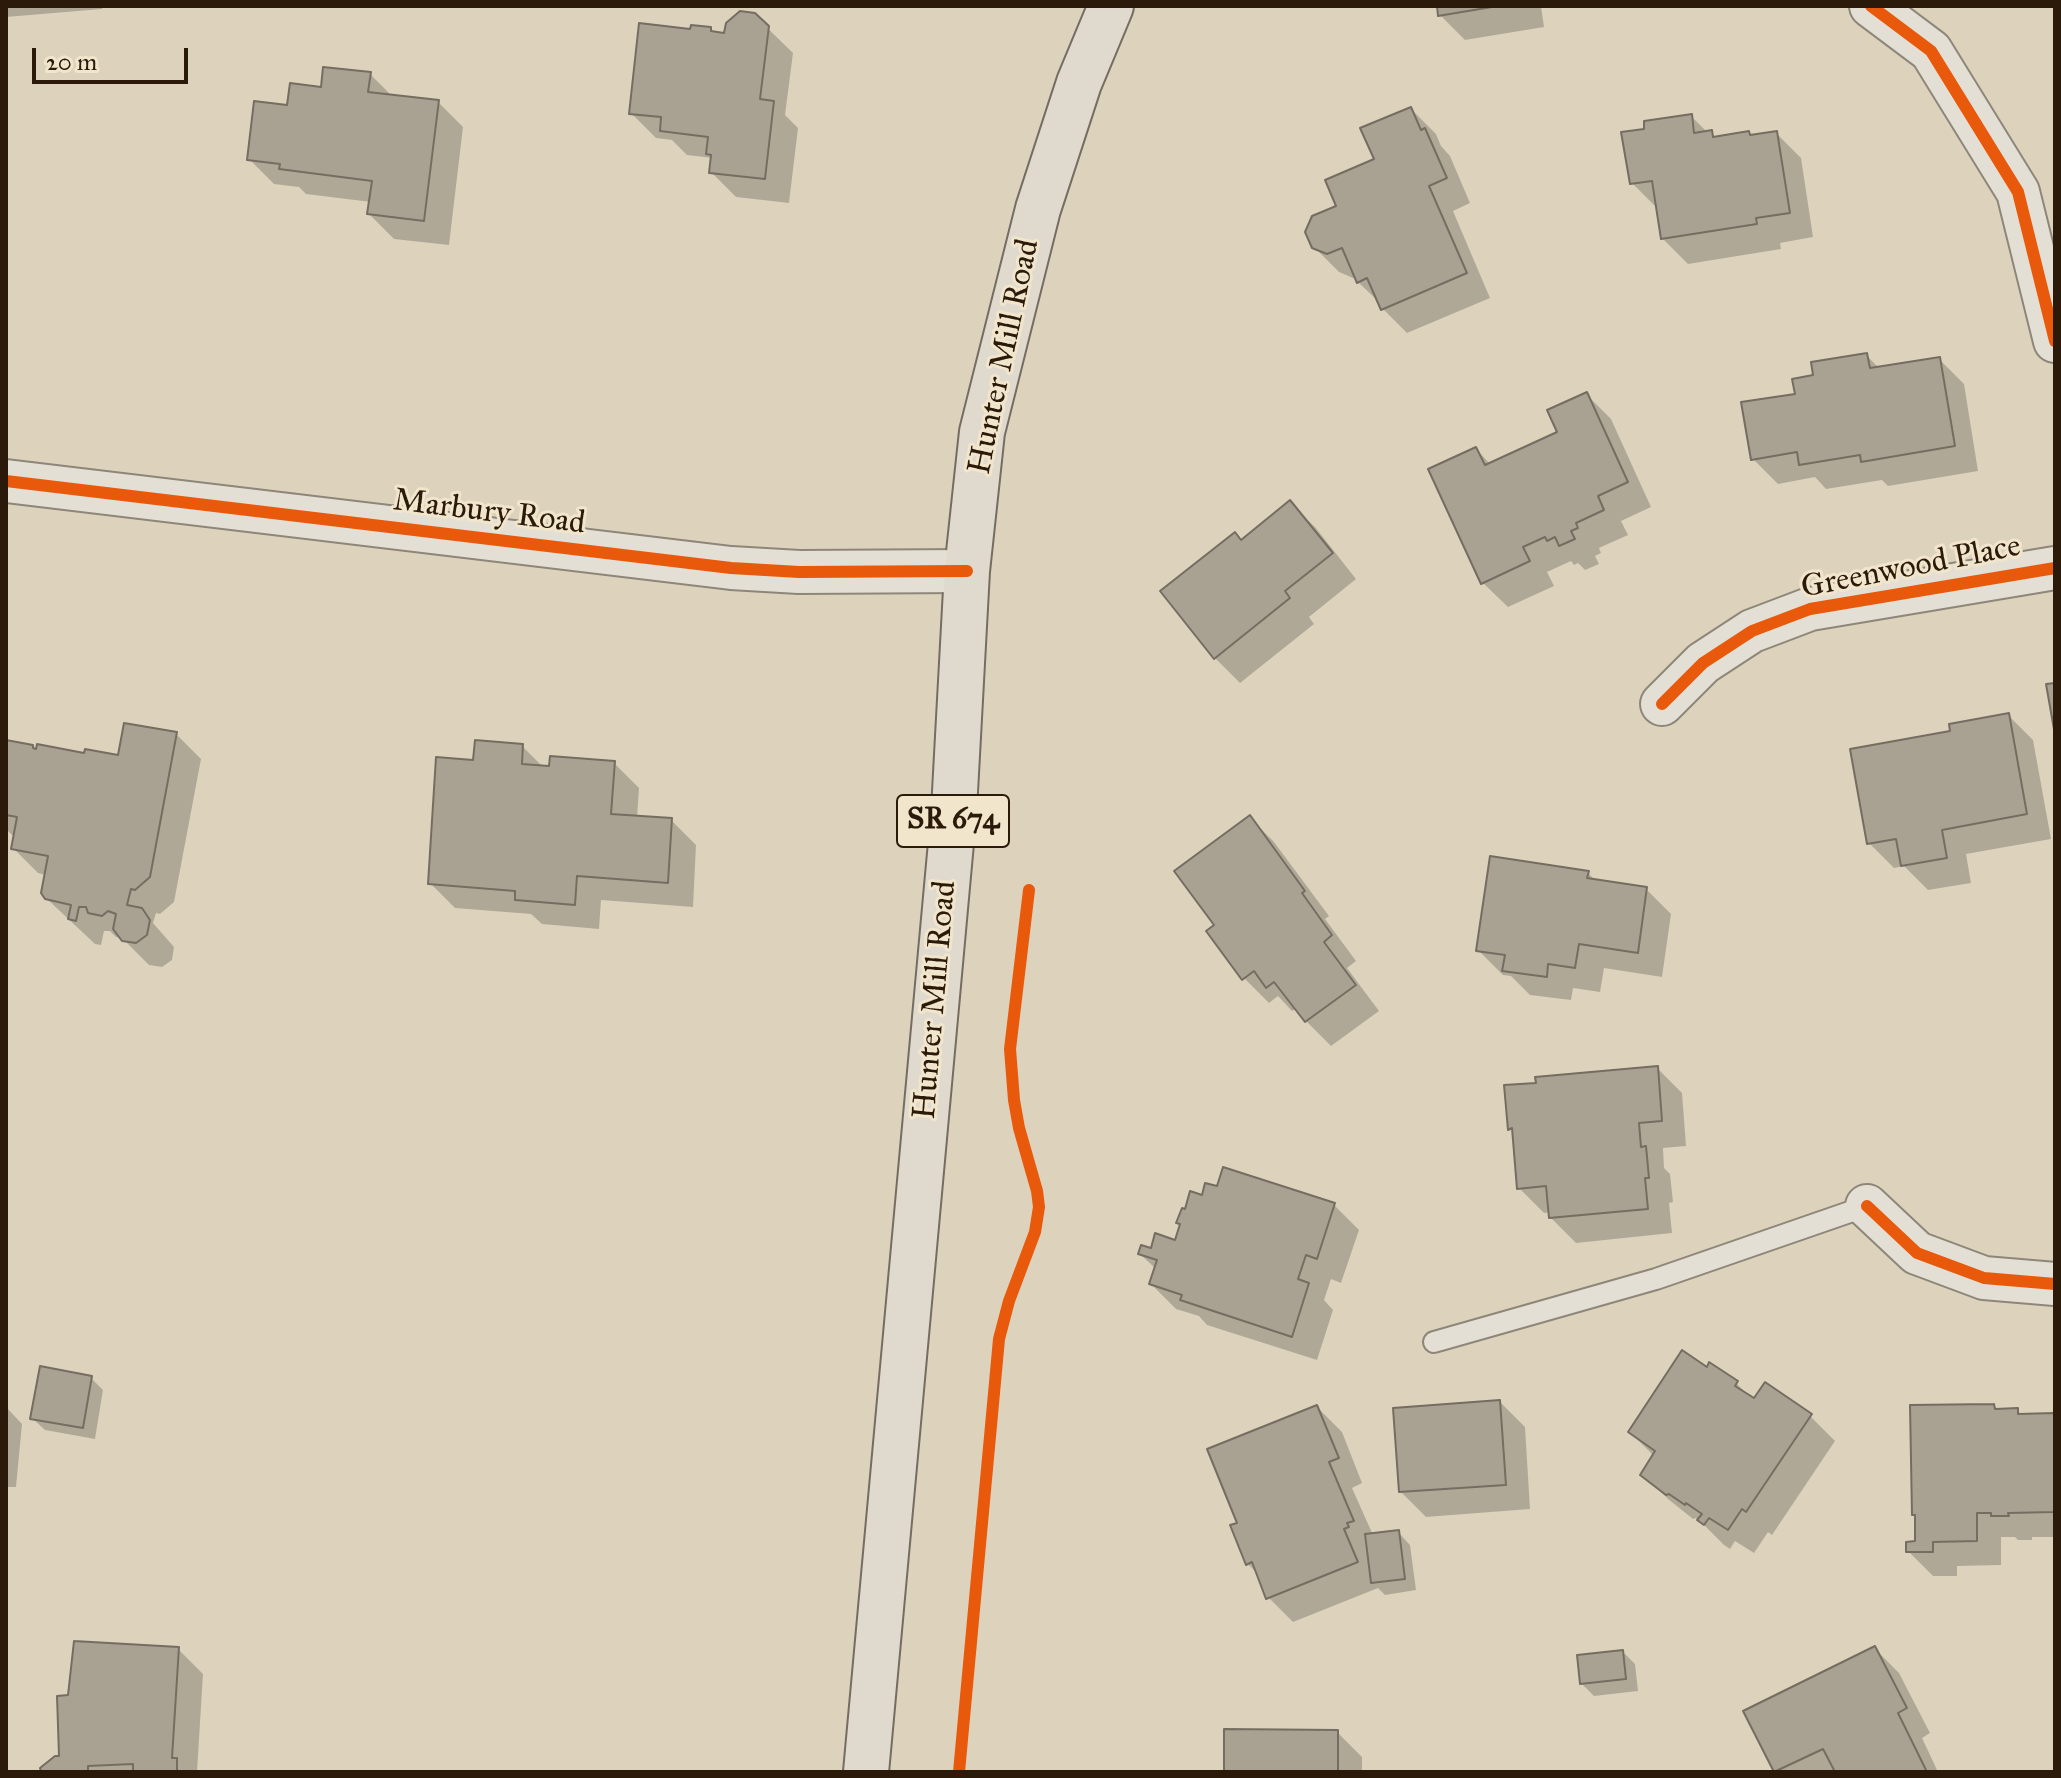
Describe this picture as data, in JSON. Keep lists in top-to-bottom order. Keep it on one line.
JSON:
{"streets":{"main road":["Hunter Mill Road","SR 674"],"street":["Marbury Road","Greenwood Place"]},"crossings":[["Hunter Mill Road","Marbury Road"]],"scale_bar":"20 m"}
